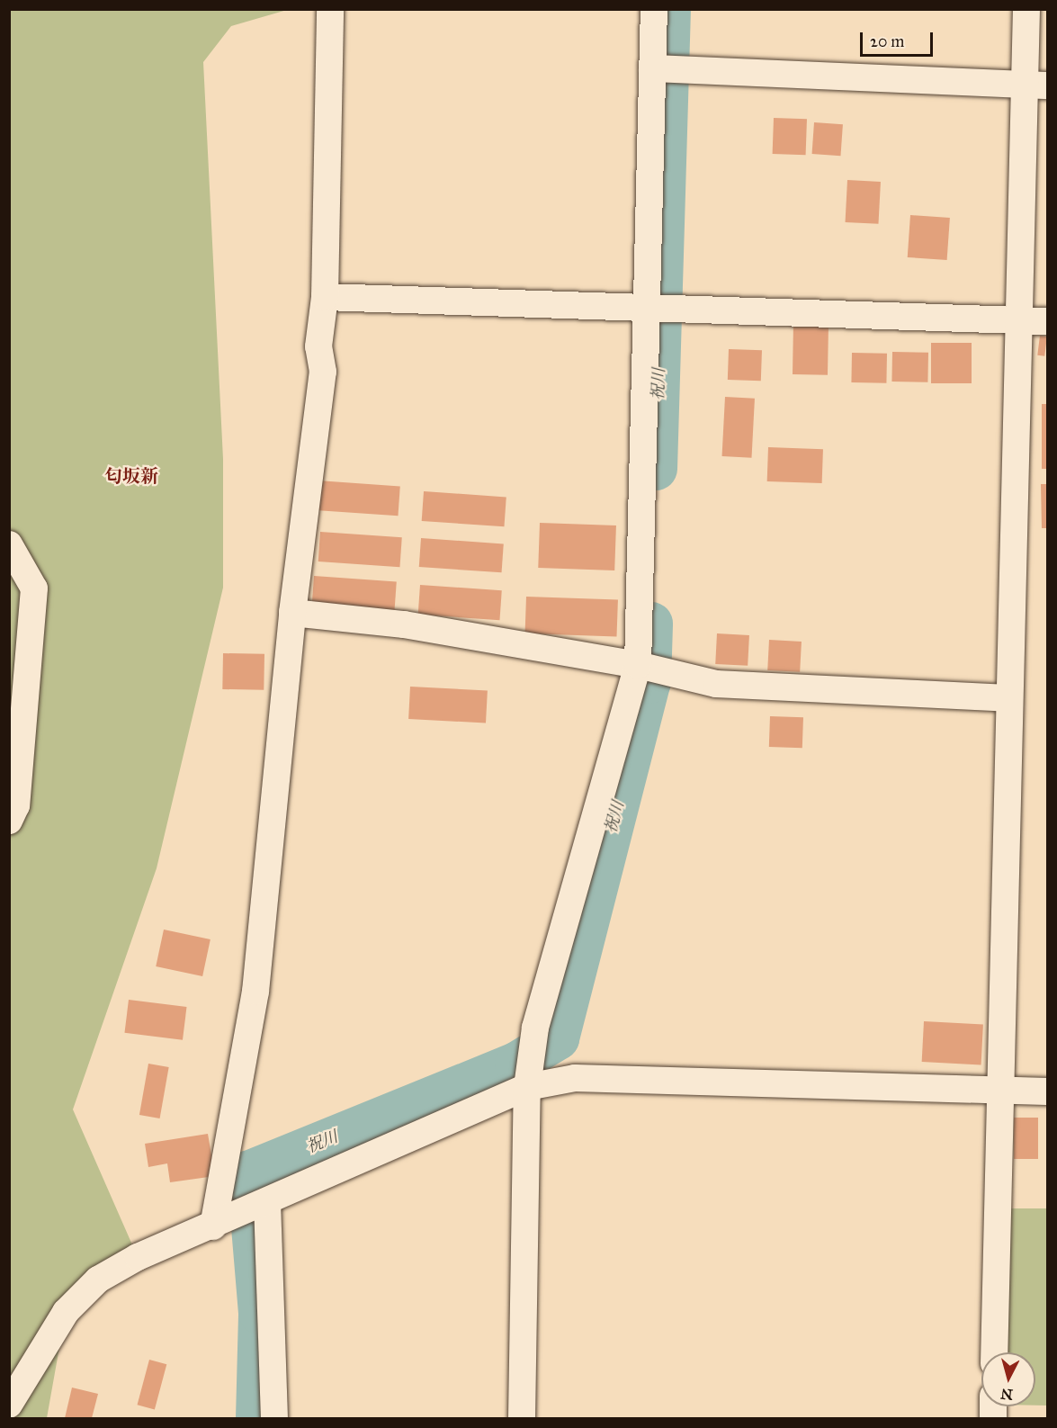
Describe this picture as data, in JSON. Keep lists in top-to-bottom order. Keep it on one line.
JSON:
{"districts":["匂坂新"],"water":["祝川"],"scale_bar":"20 m","north":"bottom"}
